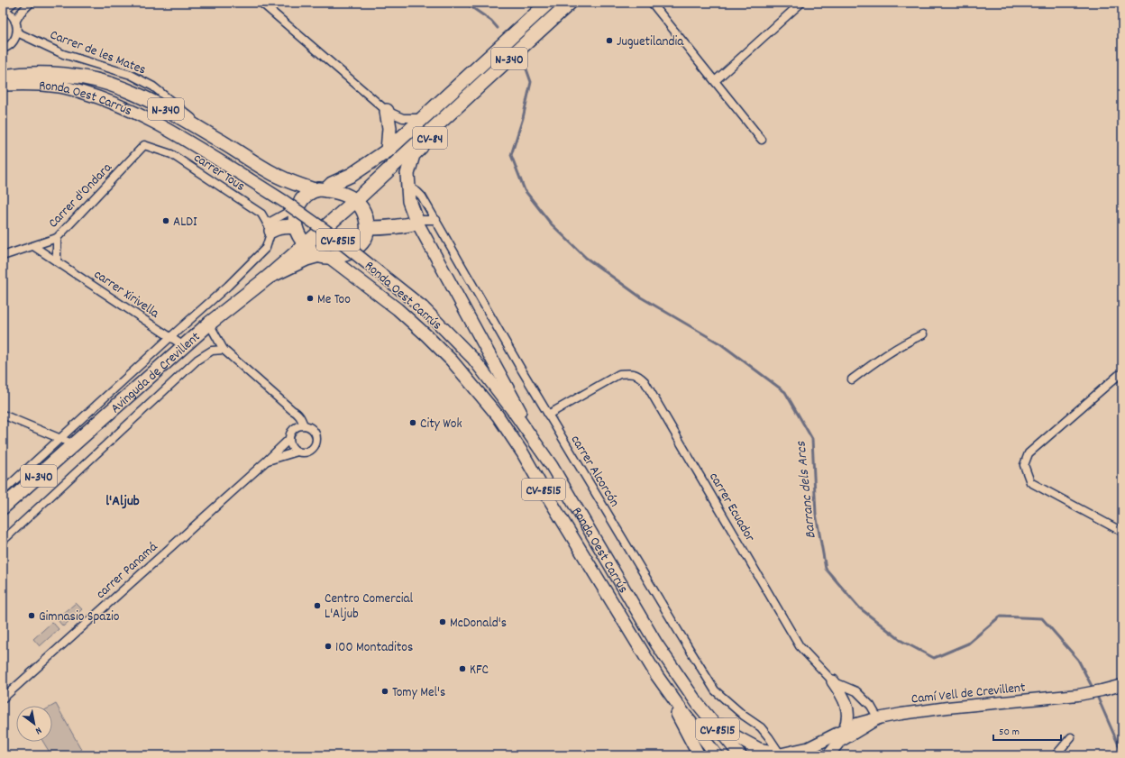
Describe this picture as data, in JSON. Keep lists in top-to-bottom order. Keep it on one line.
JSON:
{"streets":{"highway":["N-340","Ronda Oest Carrús","CV-84","Avinguda de Crevillent"],"main road":["CV-8515"],"street":["Carrer de les Mates","carrer Tous","Carrer d'Ondara","carrer Xirivella","carrer Alcorcón","carrer Ecuador","carrer Panamá","Camí Vell de Crevillent"]},"crossings":[["Carrer de les Mates","Ronda Oest Carrús"],["N-340","Ronda Oest Carrús"],["N-340","CV-84"],["N-340","Avinguda de Crevillent"],["Ronda Oest Carrús","Avinguda de Crevillent"],["Ronda Oest Carrús","carrer Alcorcón"],["CV-84","carrer Alcorcón"],["carrer Tous","Carrer d'Ondara"],["carrer Tous","Avinguda de Crevillent"],["Carrer d'Ondara","carrer Xirivella"],["carrer Xirivella","Avinguda de Crevillent"],["carrer Alcorcón","carrer Ecuador"],["carrer Ecuador","Camí Vell de Crevillent"]],"districts":["l'Aljub"],"water":["Barranc dels Arcs"],"places":["Juguetilandia","ALDI","Me Too","City Wok","Centro Comercial L'Aljub","Gimnasio Spazio","McDonald's","100 Montaditos","KFC","Tomy Mel's"],"scale_bar":"50 m","north":"bottom right"}
